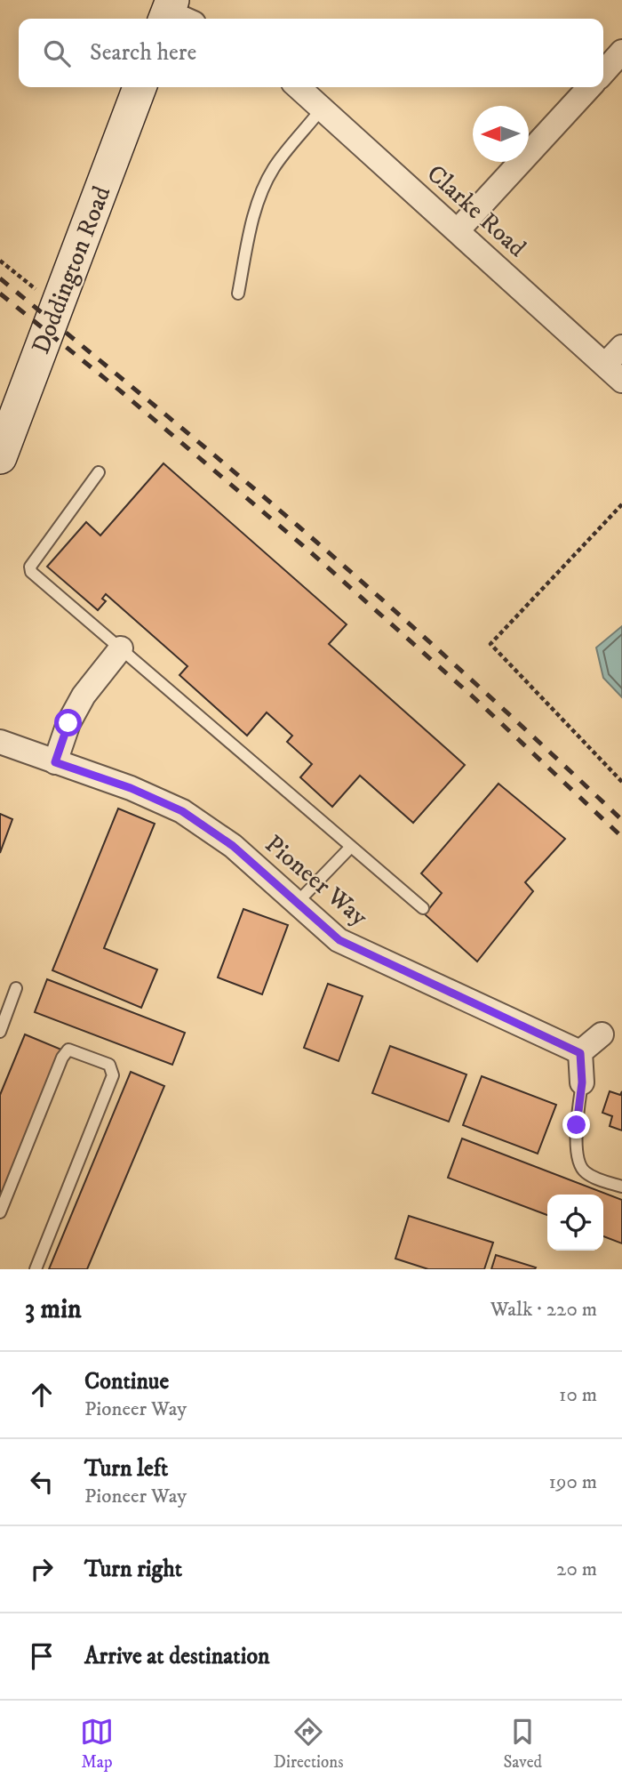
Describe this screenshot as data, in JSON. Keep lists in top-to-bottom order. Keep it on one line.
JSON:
{"streets":{"main road":["Doddington Road"],"street":["Clarke Road","Pioneer Way"]},"north":"left","page":{"search":"Search here","heading":["3 min","Walk · 220 m"],"list":[["Continue","Pioneer Way","10 m"],["Turn left","Pioneer Way","190 m"],["Turn right","20 m"],"Arrive at destination"],"nav":["Map","Directions","Saved"]}}
